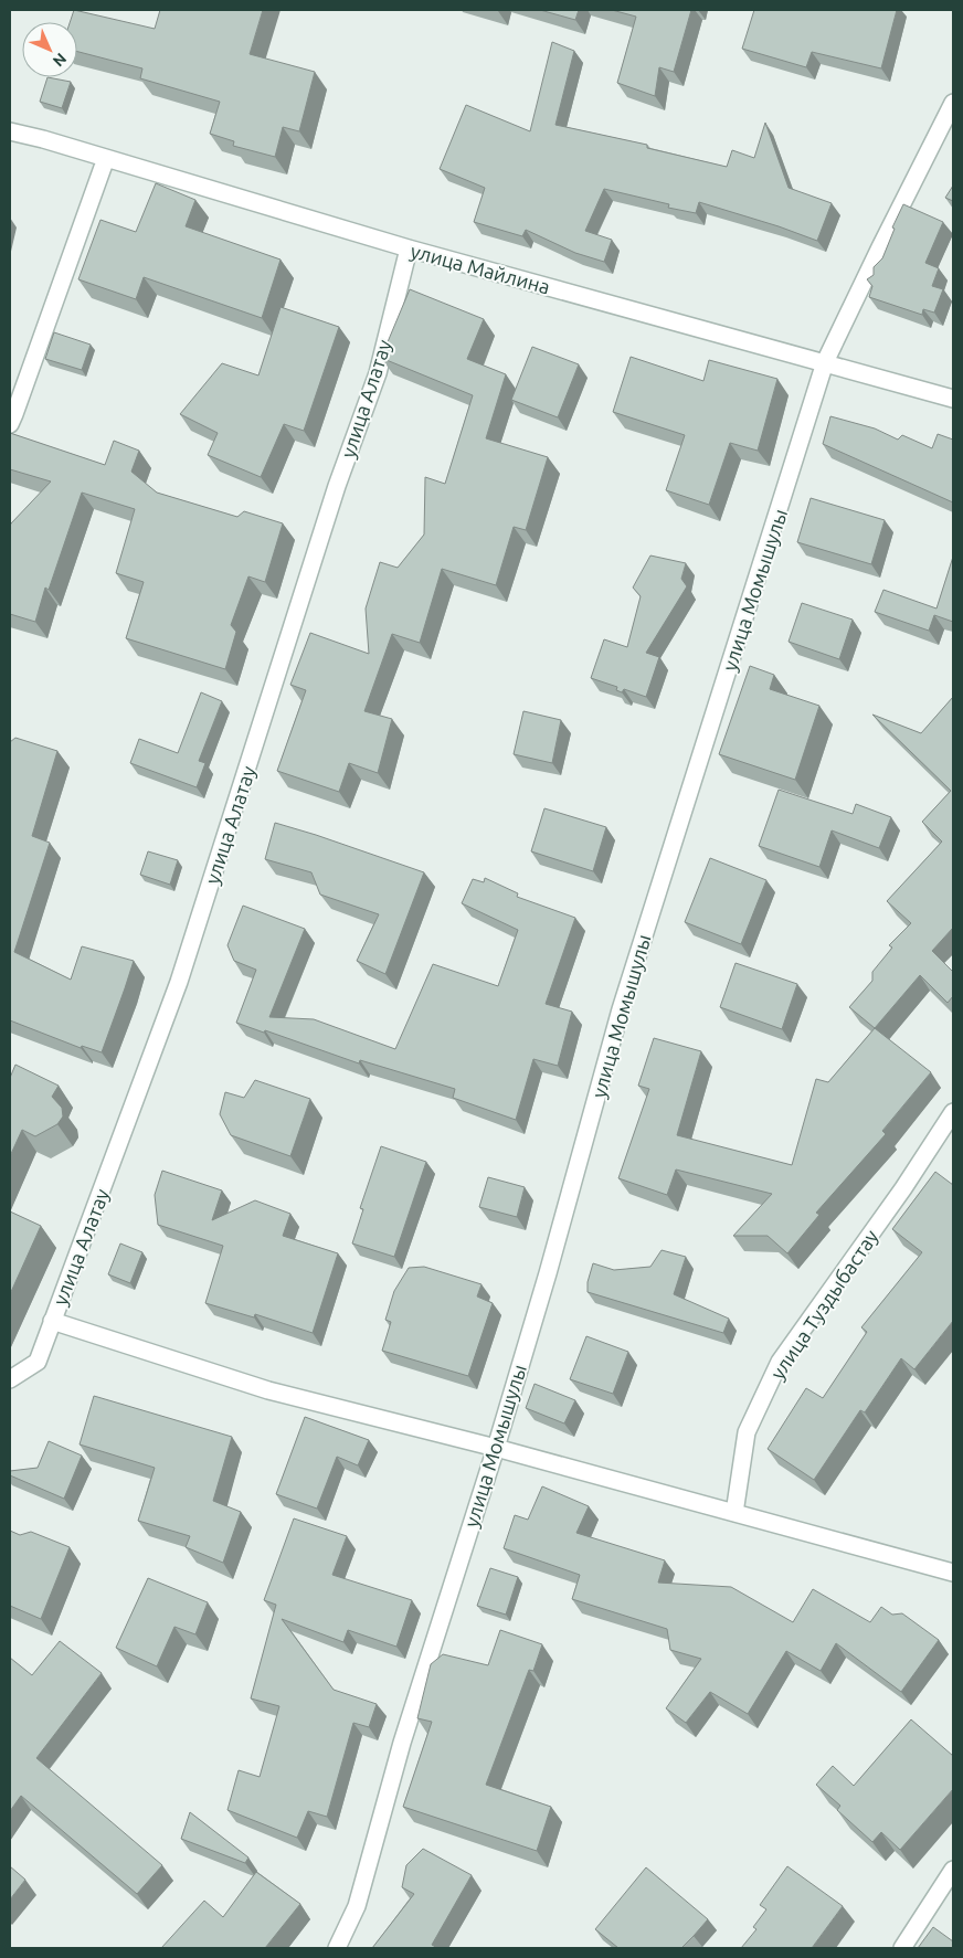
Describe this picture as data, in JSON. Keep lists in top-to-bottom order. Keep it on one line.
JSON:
{"streets":{"street":["улица Майлина","улица Алатау","улица Момышулы","улица Туздыбастау"]},"crossings":[["улица Майлина","улица Алатау"],["улица Майлина","улица Момышулы"]],"north":"bottom right"}
